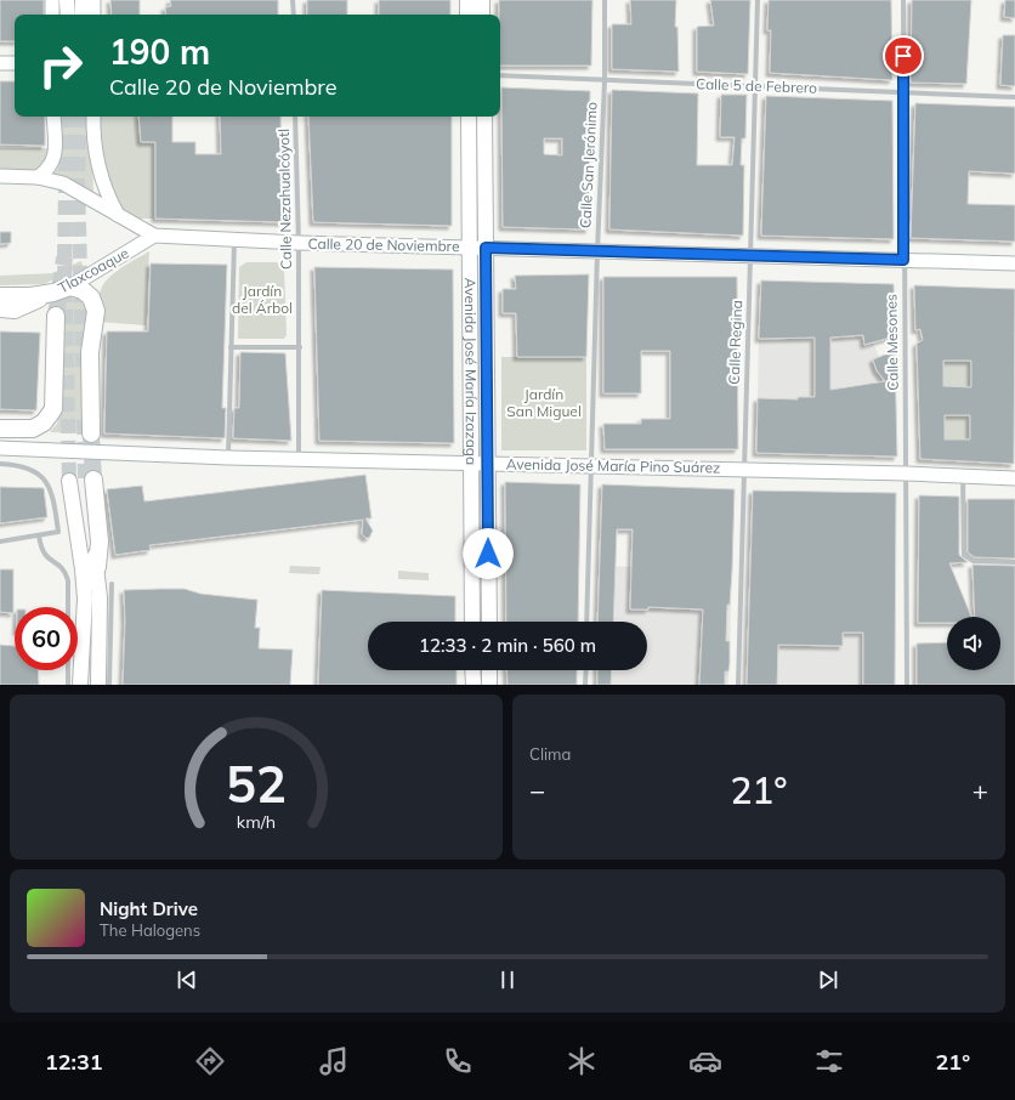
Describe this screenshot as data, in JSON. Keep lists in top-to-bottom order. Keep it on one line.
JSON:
{"streets":{"highway":["Tlaxcoaque"],"main road":["Calle 20 de Noviembre","Avenida José María Izazaga","Avenida José María Pino Suárez"],"street":["Calle 5 de Febrero","Calle San Jerónimo","Calle Nezahualcóyotl","Calle Regina","Calle Mesones"]},"crossings":[["Calle 5 de Febrero","Calle San Jerónimo"],["Calle 5 de Febrero","Calle Regina"],["Calle 5 de Febrero","Calle Mesones"],["Calle San Jerónimo","Calle 20 de Noviembre"],["Calle San Jerónimo","Avenida José María Pino Suárez"],["Calle Nezahualcóyotl","Calle 20 de Noviembre"],["Calle Nezahualcóyotl","Avenida José María Pino Suárez"],["Calle 20 de Noviembre","Tlaxcoaque"],["Calle 20 de Noviembre","Calle Regina"],["Calle 20 de Noviembre","Calle Mesones"],["Calle 20 de Noviembre","Avenida José María Izazaga"],["Calle Regina","Avenida José María Pino Suárez"],["Calle Mesones","Avenida José María Pino Suárez"],["Avenida José María Izazaga","Avenida José María Pino Suárez"]],"parks":["Jardín del Árbol","Jardín San Miguel"],"page":{"turn":["190 m","Calle 20 de Noviembre"],"limit":"60","trip":"12:33 · 2 min · 560 m","tile":"Clima","heat":["−","21°","+"],"song":["Night Drive","The Halogens"],"tabs":["12:31","21°"],"gauge":["52","km/h"]}}
